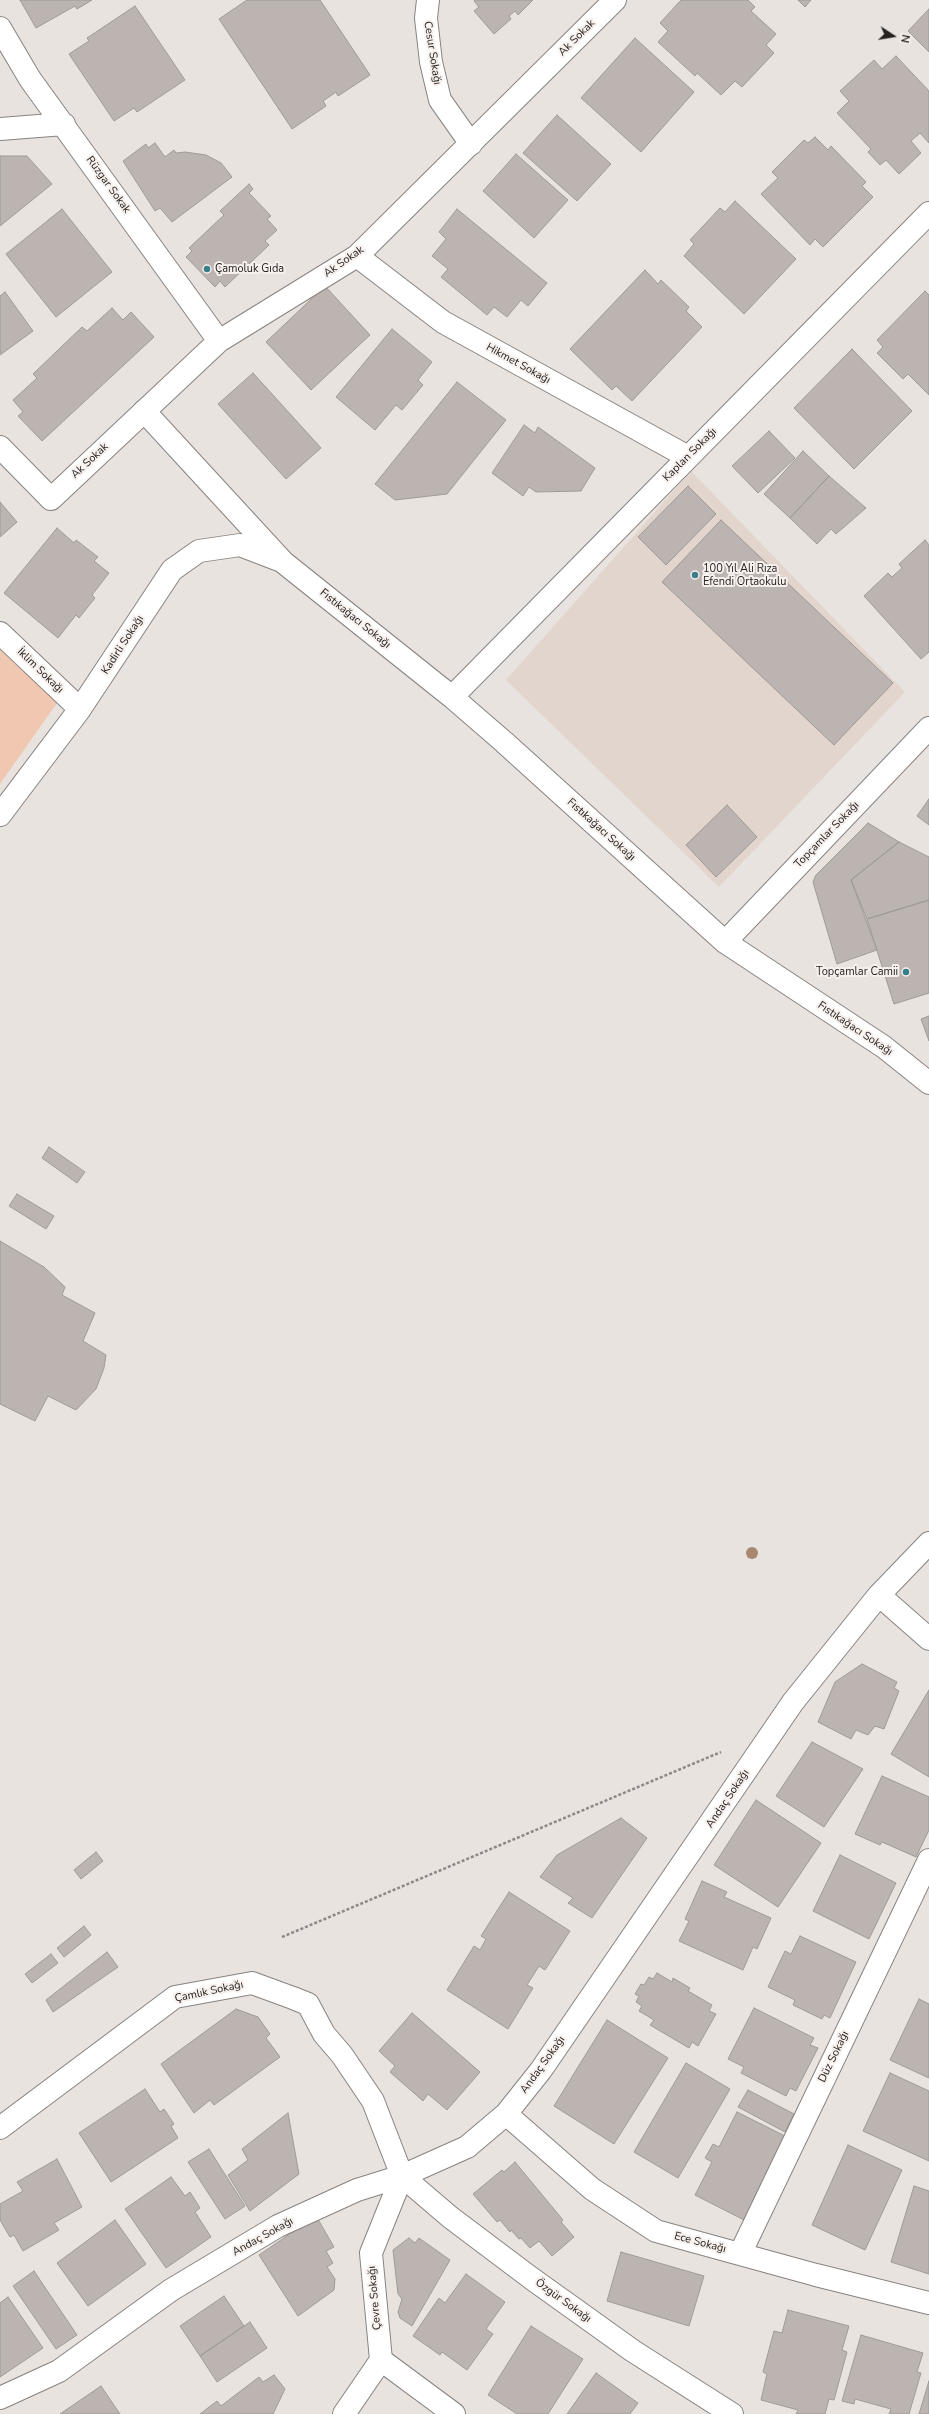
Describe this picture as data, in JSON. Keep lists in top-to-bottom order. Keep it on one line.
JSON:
{"streets":{"street":["Ak Sokak","Cesur Sokağı","Rüzgar Sokak","Hikmet Sokağı","Kaplan Sokağı","Fıstıkağacı Sokağı","Kadirli Sokağı","İklim Sokağı","Topçamlar Sokağı","Andaç Sokağı","Çamlık Sokağı","Düz Sokağı","Ece Sokağı","Çevre Sokağı","Özgür Sokağı"]},"crossings":[["Ak Sokak","Cesur Sokağı"],["Ak Sokak","Rüzgar Sokak"],["Ak Sokak","Hikmet Sokağı"],["Hikmet Sokağı","Kaplan Sokağı"],["Kaplan Sokağı","Fıstıkağacı Sokağı"],["Fıstıkağacı Sokağı","Kadirli Sokağı"],["Fıstıkağacı Sokağı","Topçamlar Sokağı"],["Kadirli Sokağı","İklim Sokağı"],["Andaç Sokağı","Çamlık Sokağı"],["Andaç Sokağı","Ece Sokağı"],["Andaç Sokağı","Çevre Sokağı"],["Andaç Sokağı","Özgür Sokağı"],["Çamlık Sokağı","Çevre Sokağı"],["Çamlık Sokağı","Özgür Sokağı"],["Düz Sokağı","Ece Sokağı"],["Çevre Sokağı","Özgür Sokağı"]],"places":["Çamoluk Gıda","100 Yıl Ali Rıza Efendi Ortaokulu","Topçamlar Camii"],"north":"right"}
